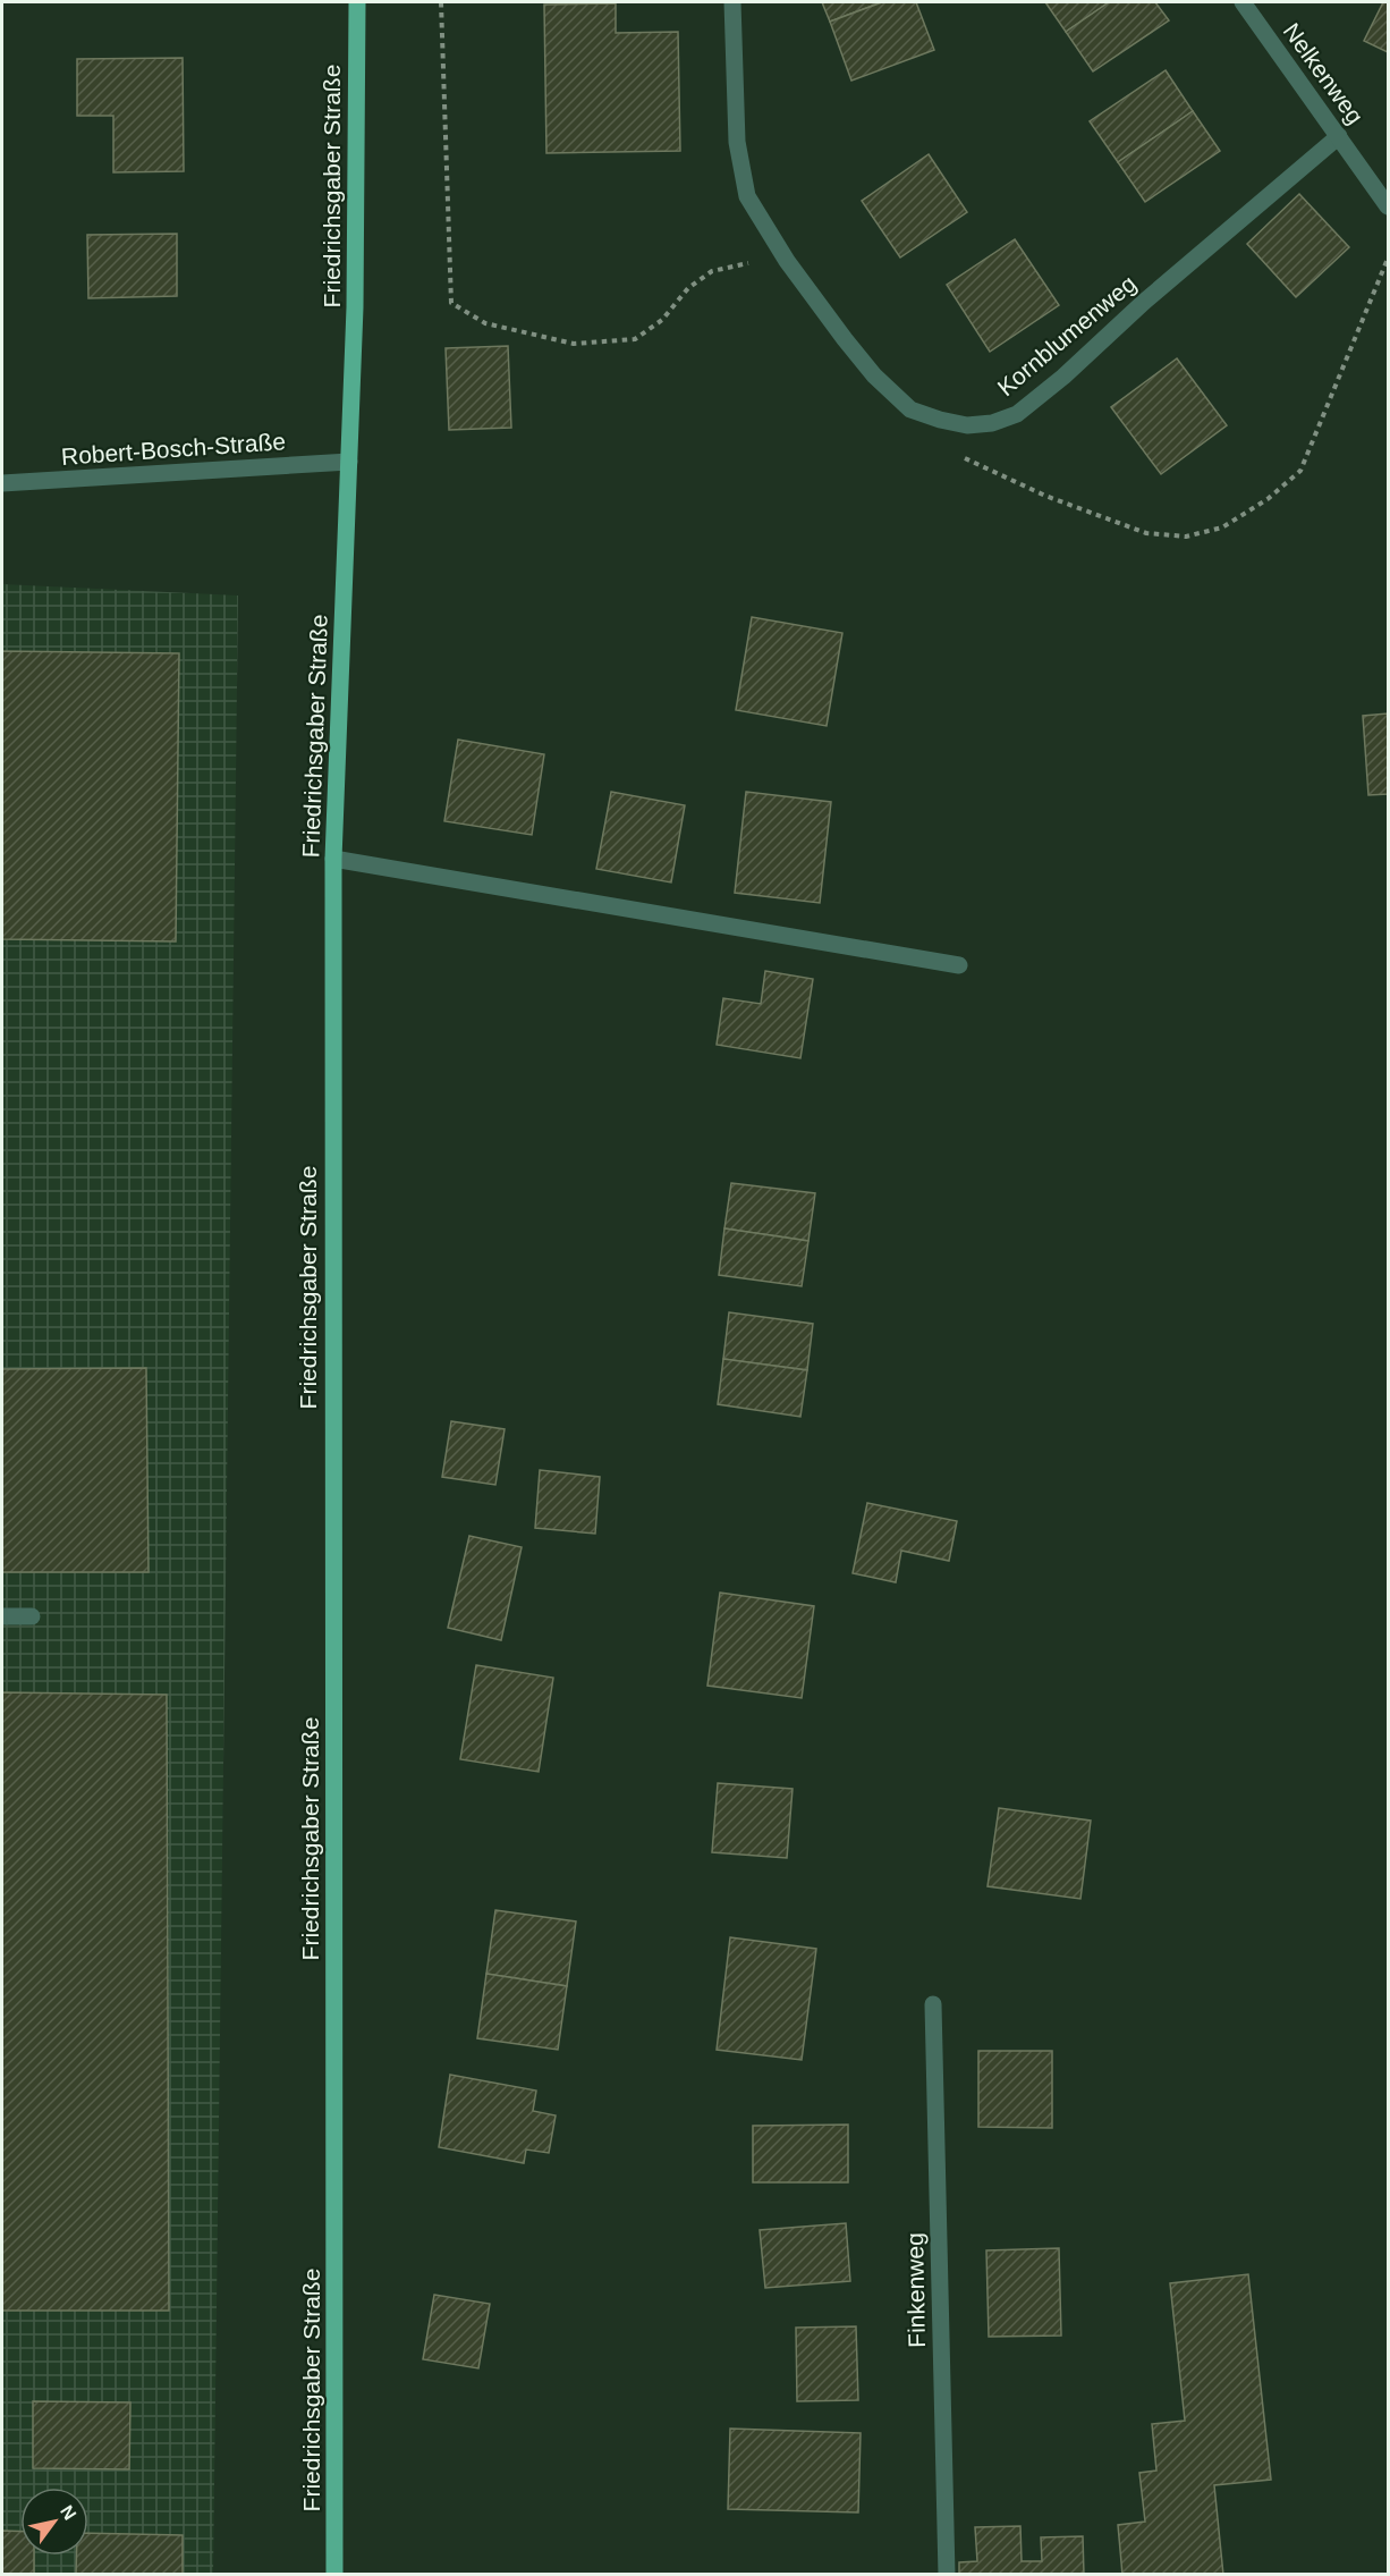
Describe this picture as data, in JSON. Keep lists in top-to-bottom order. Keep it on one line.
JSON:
{"streets":{"main road":["Friedrichsgaber Straße"],"street":["Nelkenweg","Kornblumenweg","Robert-Bosch-Straße","Finkenweg"]},"crossings":[["Nelkenweg","Kornblumenweg"],["Friedrichsgaber Straße","Robert-Bosch-Straße"]],"north":"top right"}
